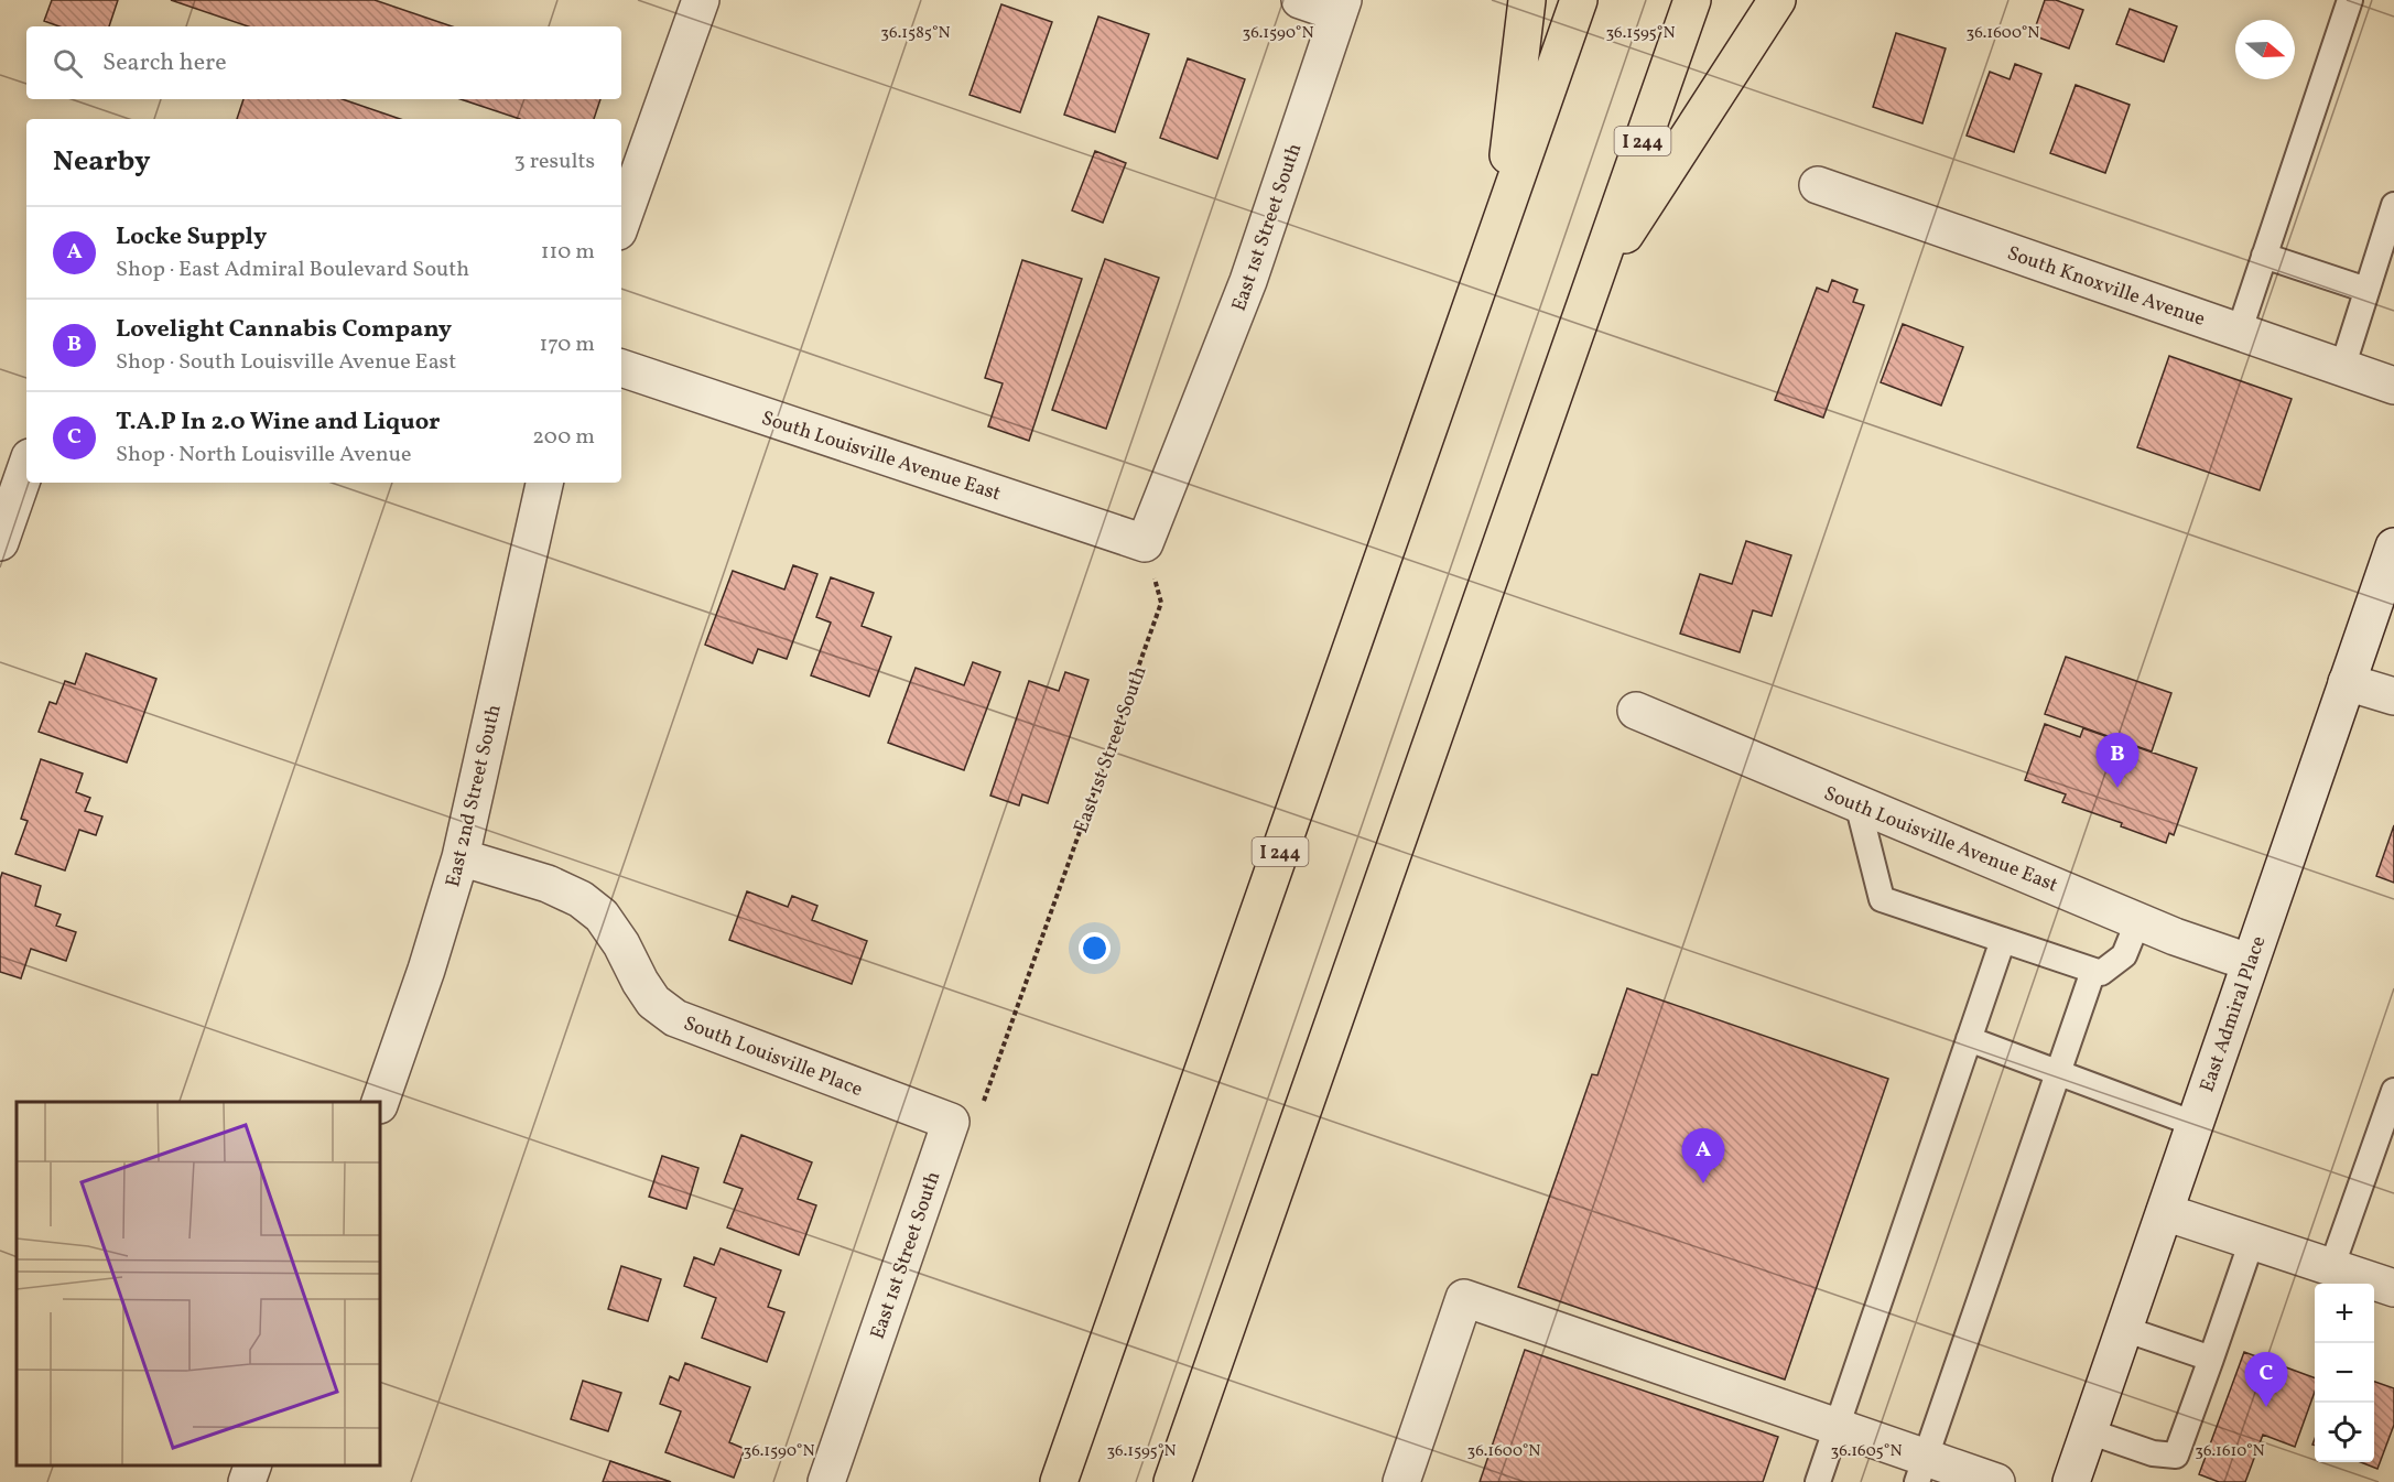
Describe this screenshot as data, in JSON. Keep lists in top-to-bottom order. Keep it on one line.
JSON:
{"streets":{"highway":["I 244"],"street":["East 1st Street South","South Knoxville Avenue","South Louisville Avenue East","East 2nd Street South","East Admiral Place","South Louisville Place"]},"crossings":[["East 1st Street South","South Louisville Avenue East"],["East 1st Street South","South Louisville Place"],["South Louisville Avenue East","East Admiral Place"],["East 2nd Street South","South Louisville Place"]],"north":"right","page":{"search":"Search here","heading":["Nearby","3 results"],"list":[{"mark":"A","name":"Locke Supply","note":"Shop · East Admiral Boulevard South","value":"110 m"},{"mark":"B","name":"Lovelight Cannabis Company","note":"Shop · South Louisville Avenue East","value":"170 m"},{"mark":"C","name":"T.A.P In 2.0 Wine and Liquor","note":"Shop · North Louisville Avenue","value":"200 m"}],"pins":["B","A","C"],"map_buttons":["+","−"]},"coordinates":["36.1585°N","36.1590°N","36.1595°N","36.1600°N","36.1605°N","36.1610°N"]}
